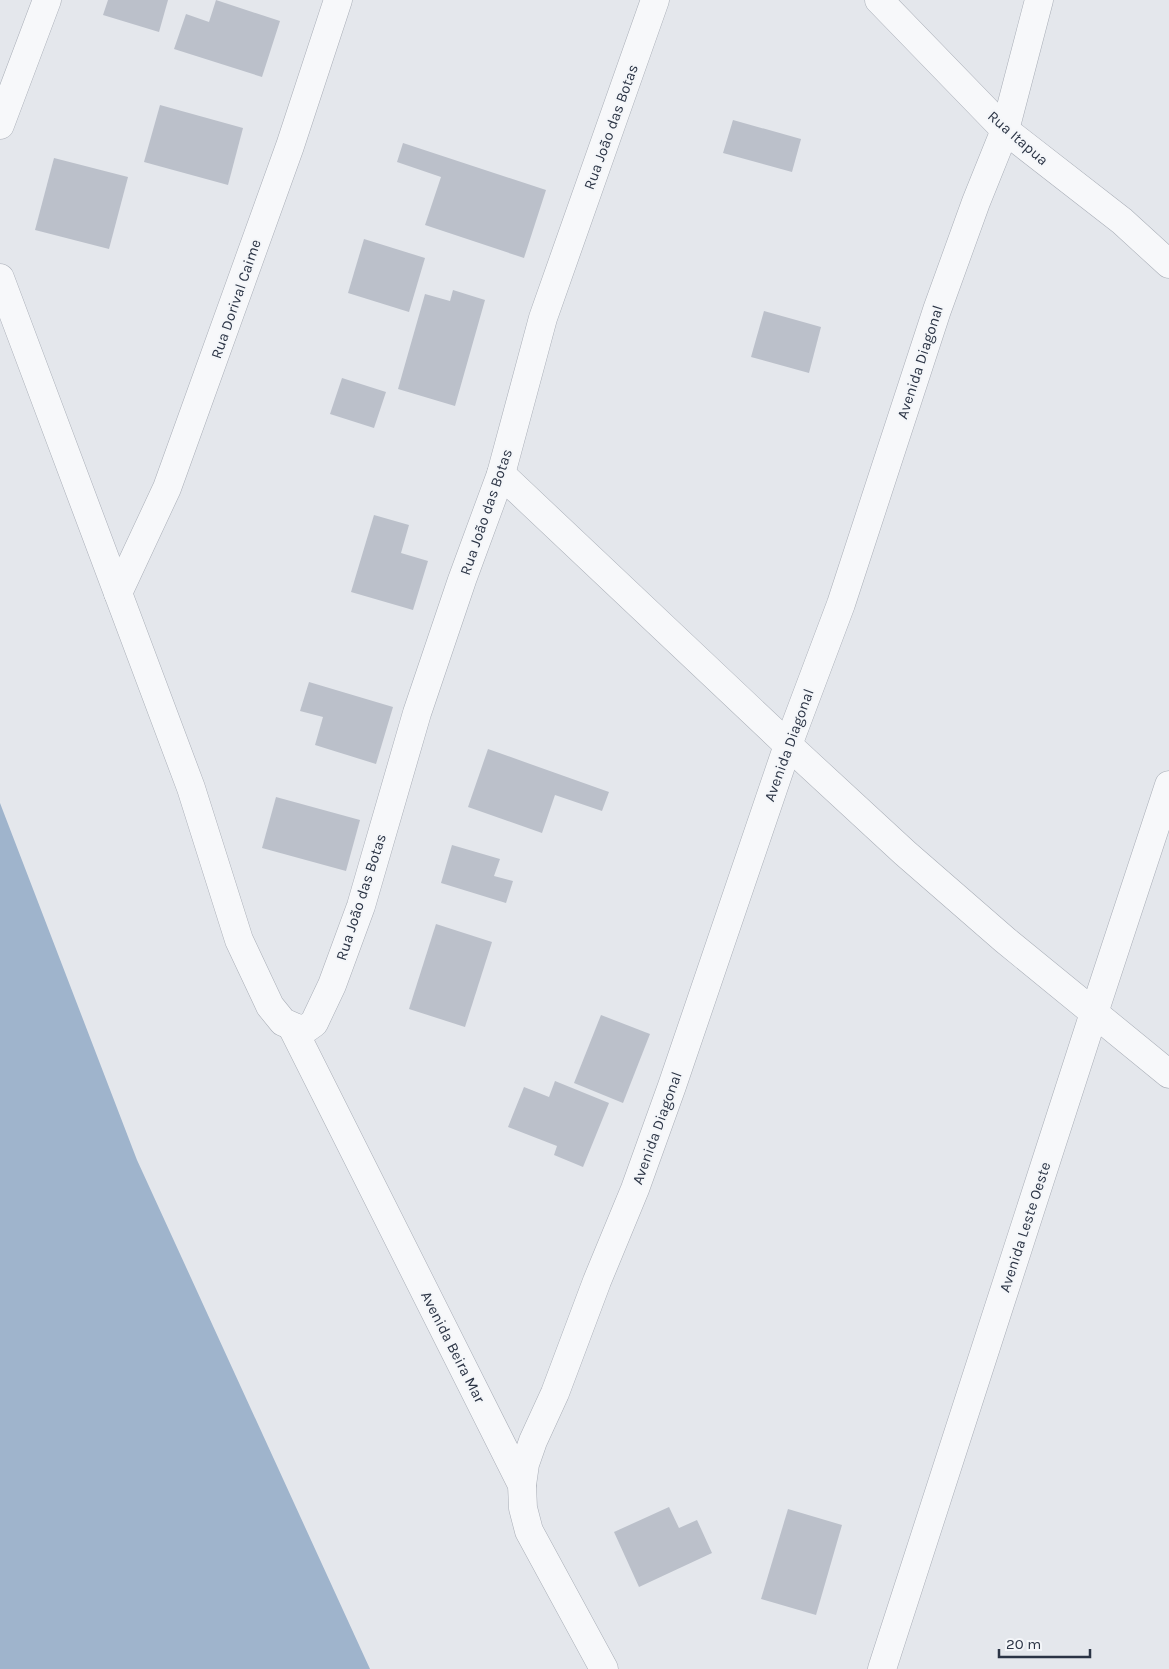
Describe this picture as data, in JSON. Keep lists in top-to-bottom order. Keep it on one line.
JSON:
{"streets":{"street":["Rua João das Botas","Rua Itapua","Rua Dorival Caime","Avenida Diagonal","Avenida Leste Oeste","Avenida Beira Mar"]},"crossings":[["Rua João das Botas","Avenida Beira Mar"],["Rua Itapua","Avenida Diagonal"],["Avenida Diagonal","Avenida Beira Mar"]],"scale_bar":"20 m"}
